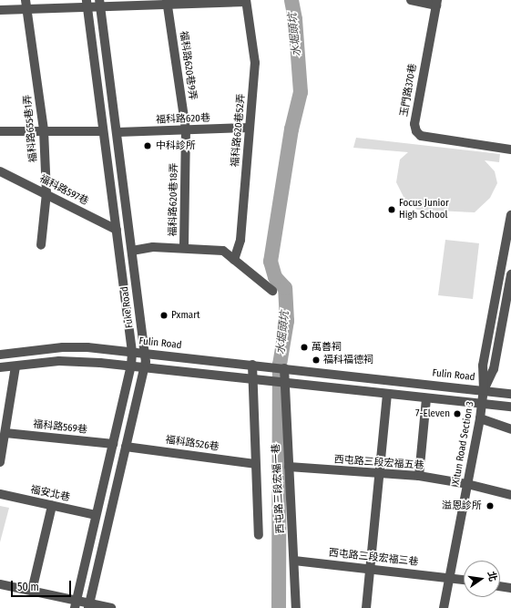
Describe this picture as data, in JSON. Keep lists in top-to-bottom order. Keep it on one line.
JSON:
{"streets":{"street":["福科路620巷9弄","玉門路370巷","福科路620巷","福科路655巷1弄","福科路620巷52弄","福科路597巷","福科路620巷18弄","Fuke Road","Fulin Road","福科路569巷","Xitun Road Section 3","福科路526巷","西屯路三段宏福五巷","西屯路三段宏福一巷","福安北巷","西屯路三段宏福三巷"]},"crossings":[["福科路620巷9弄","福科路620巷"],["福科路620巷9弄","福科路620巷18弄"],["福科路620巷","福科路620巷52弄"],["福科路620巷","福科路620巷18弄"],["福科路620巷","Fuke Road"],["福科路655巷1弄","福科路597巷"],["福科路597巷","Fuke Road"],["Fuke Road","Fulin Road"],["Fuke Road","福科路569巷"],["Fuke Road","福科路526巷"],["Fuke Road","福安北巷"],["Fulin Road","Xitun Road Section 3"],["Fulin Road","西屯路三段宏福一巷"],["Xitun Road Section 3","西屯路三段宏福五巷"],["Xitun Road Section 3","西屯路三段宏福三巷"],["西屯路三段宏福五巷","西屯路三段宏福一巷"],["西屯路三段宏福一巷","西屯路三段宏福三巷"]],"water":["水堀頭坑"],"places":["中科診所","Focus Junior High School","Pxmart","萬善祠","福科福德祠","7-Eleven","溢恩診所"],"scale_bar":"50 m","north":"right"}
